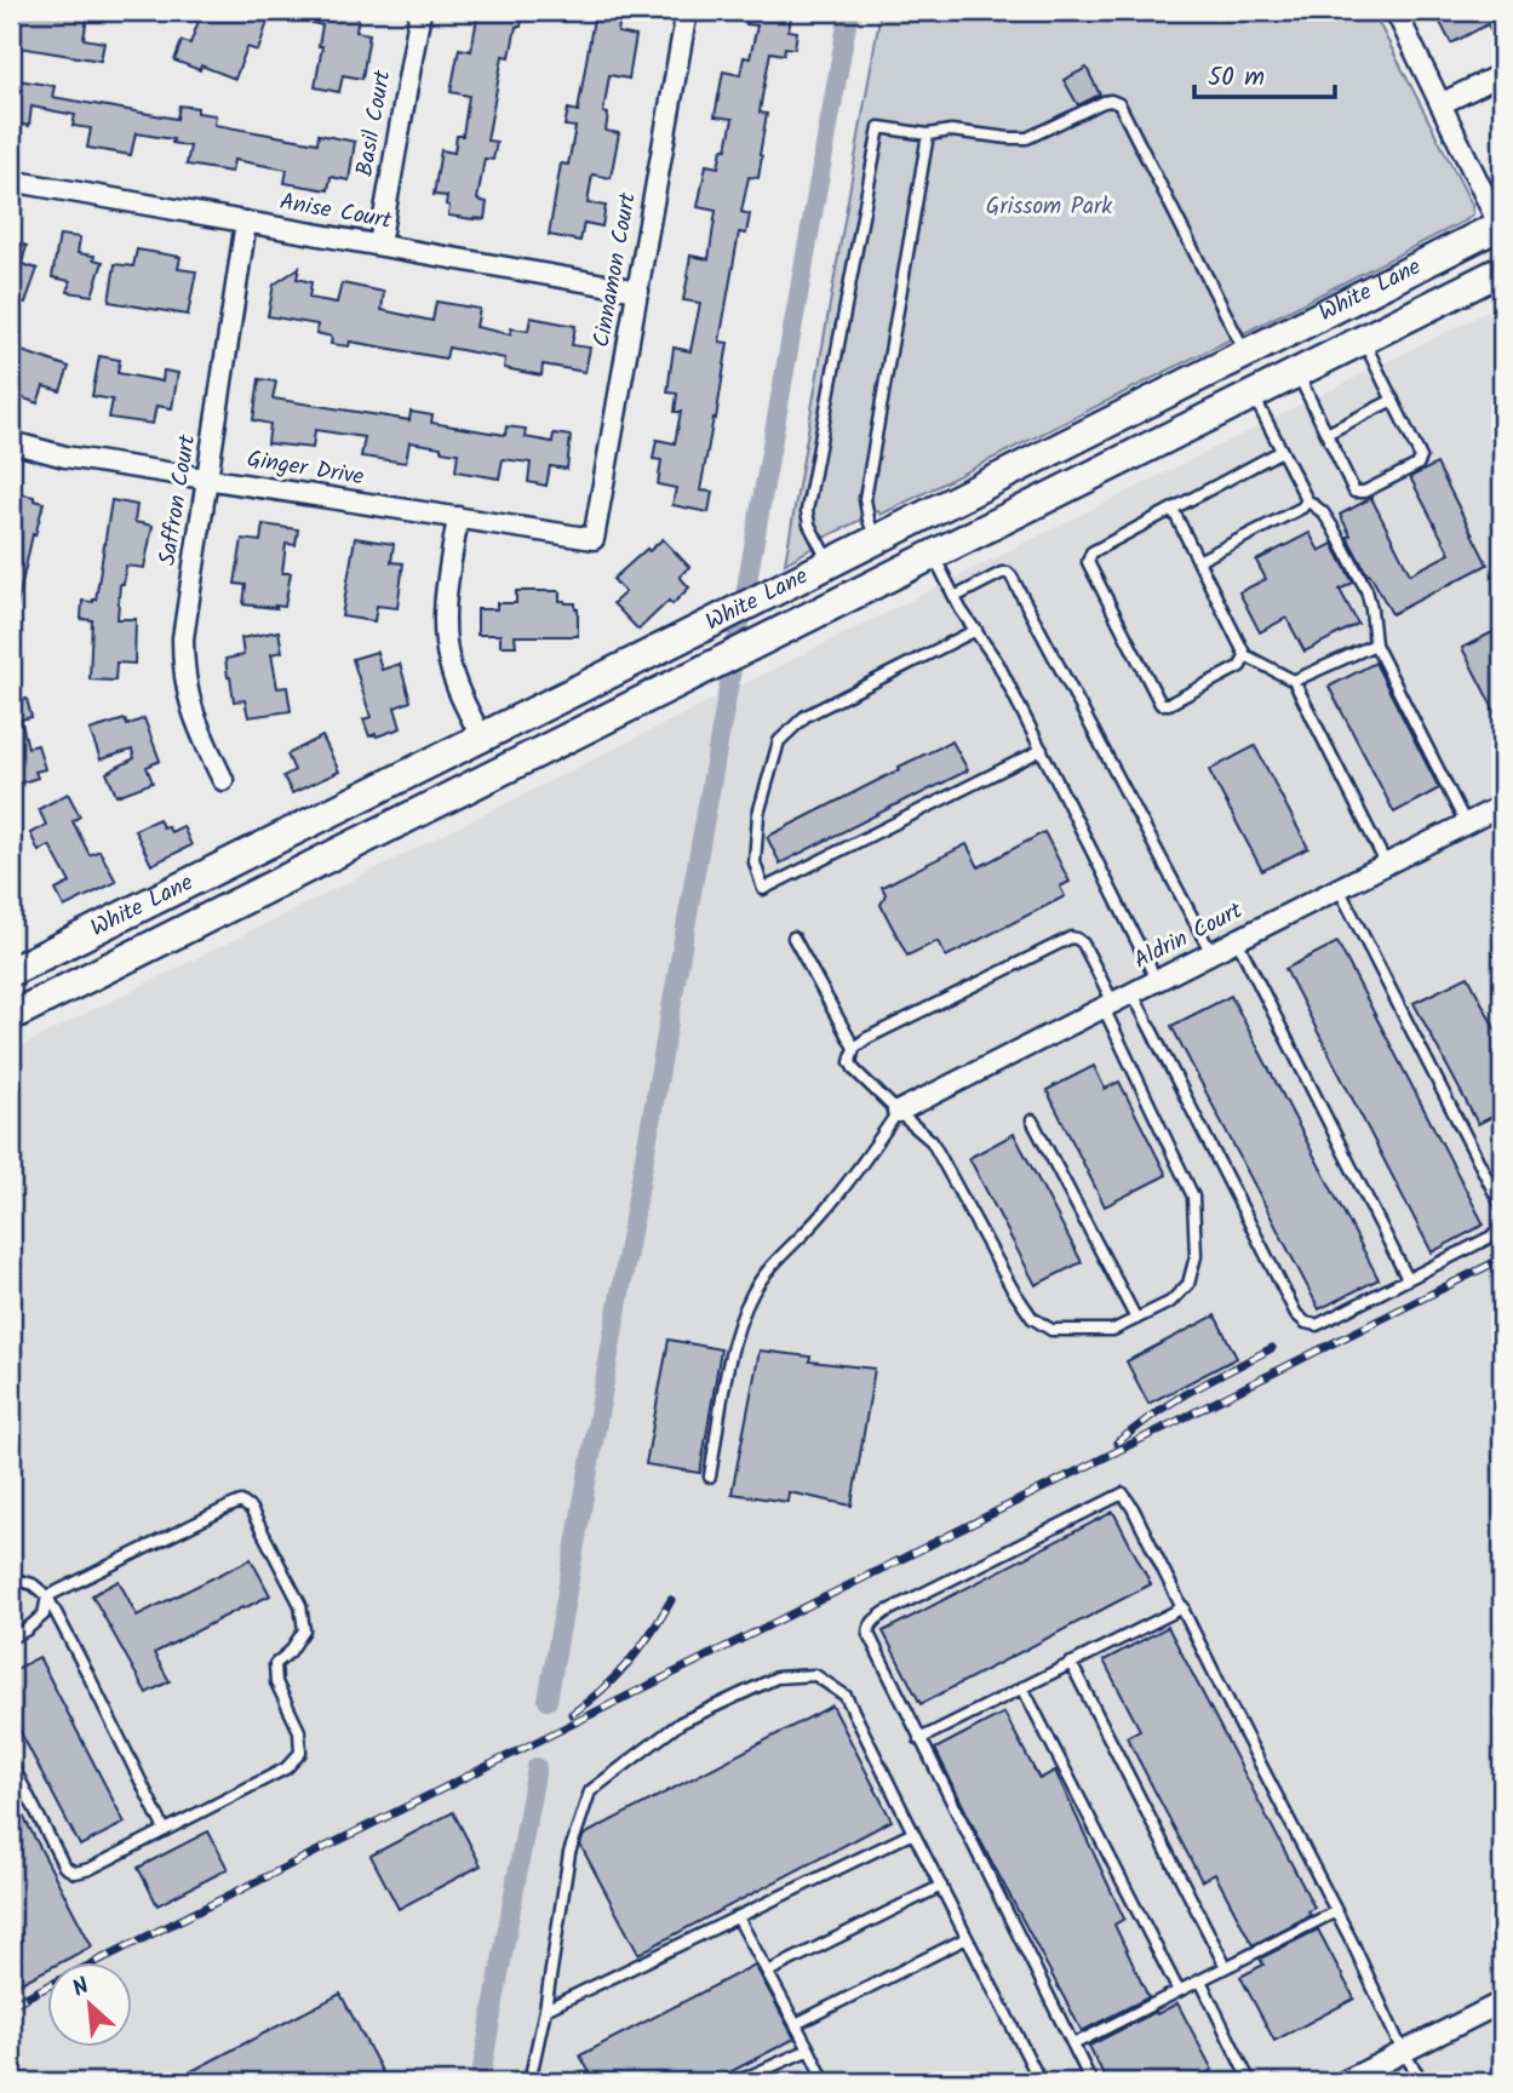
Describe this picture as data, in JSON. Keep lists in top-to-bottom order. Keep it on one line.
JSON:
{"streets":{"main road":["White Lane"],"street":["Basil Court","Anise Court","Cinnamon Court","Ginger Drive","Saffron Court","Aldrin Court"]},"crossings":[["Basil Court","Anise Court"],["Anise Court","Cinnamon Court"],["Anise Court","Saffron Court"],["Cinnamon Court","Ginger Drive"],["Ginger Drive","Saffron Court"]],"parks":["Grissom Park"],"scale_bar":"50 m","north":"top left"}
